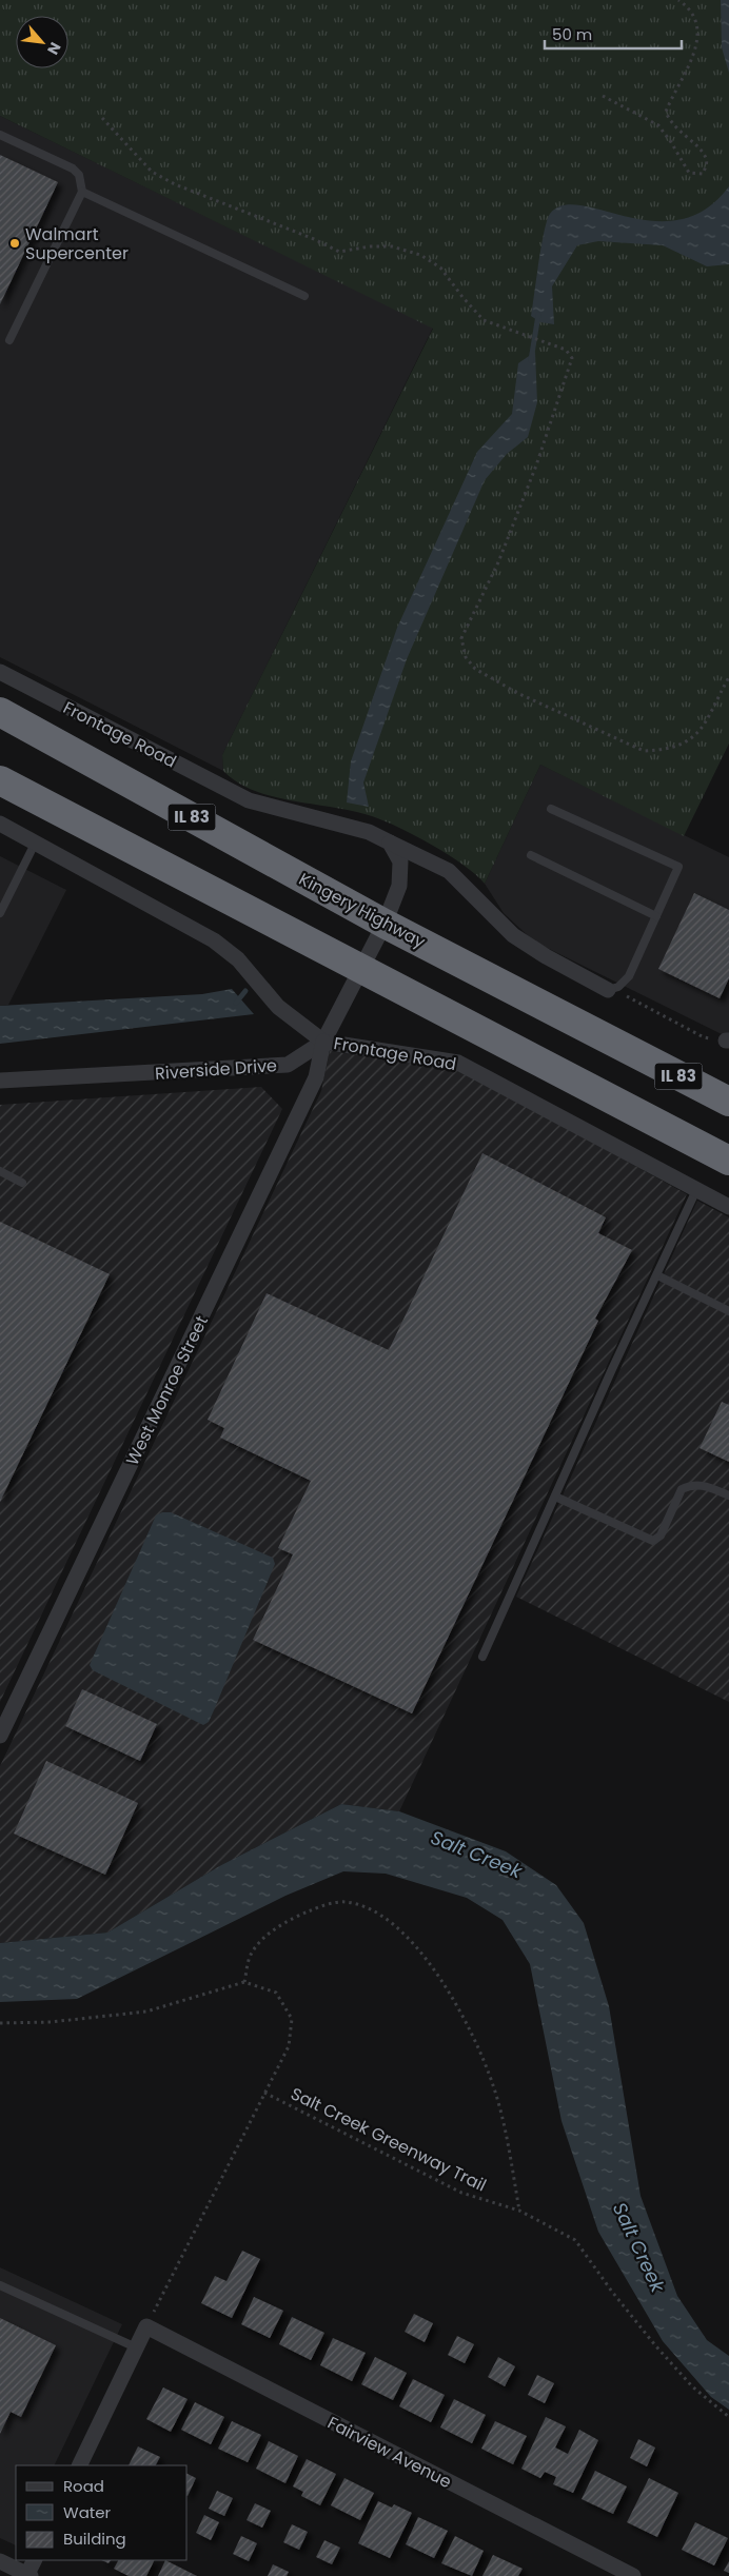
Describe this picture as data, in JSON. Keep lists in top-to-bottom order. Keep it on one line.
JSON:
{"streets":{"highway":["IL 83","Kingery Highway"],"street":["Frontage Road","Riverside Drive","West Monroe Street","Fairview Avenue"],"path":["Salt Creek Greenway Trail"]},"crossings":[["Frontage Road","Riverside Drive"],["Frontage Road","West Monroe Street"],["Kingery Highway","Riverside Drive"],["Riverside Drive","West Monroe Street"],["Salt Creek Greenway Trail","Fairview Avenue"]],"water":["Salt Creek"],"places":["Walmart Supercenter"],"legend":["Road","Water","Building"],"scale_bar":"50 m","north":"bottom right"}
